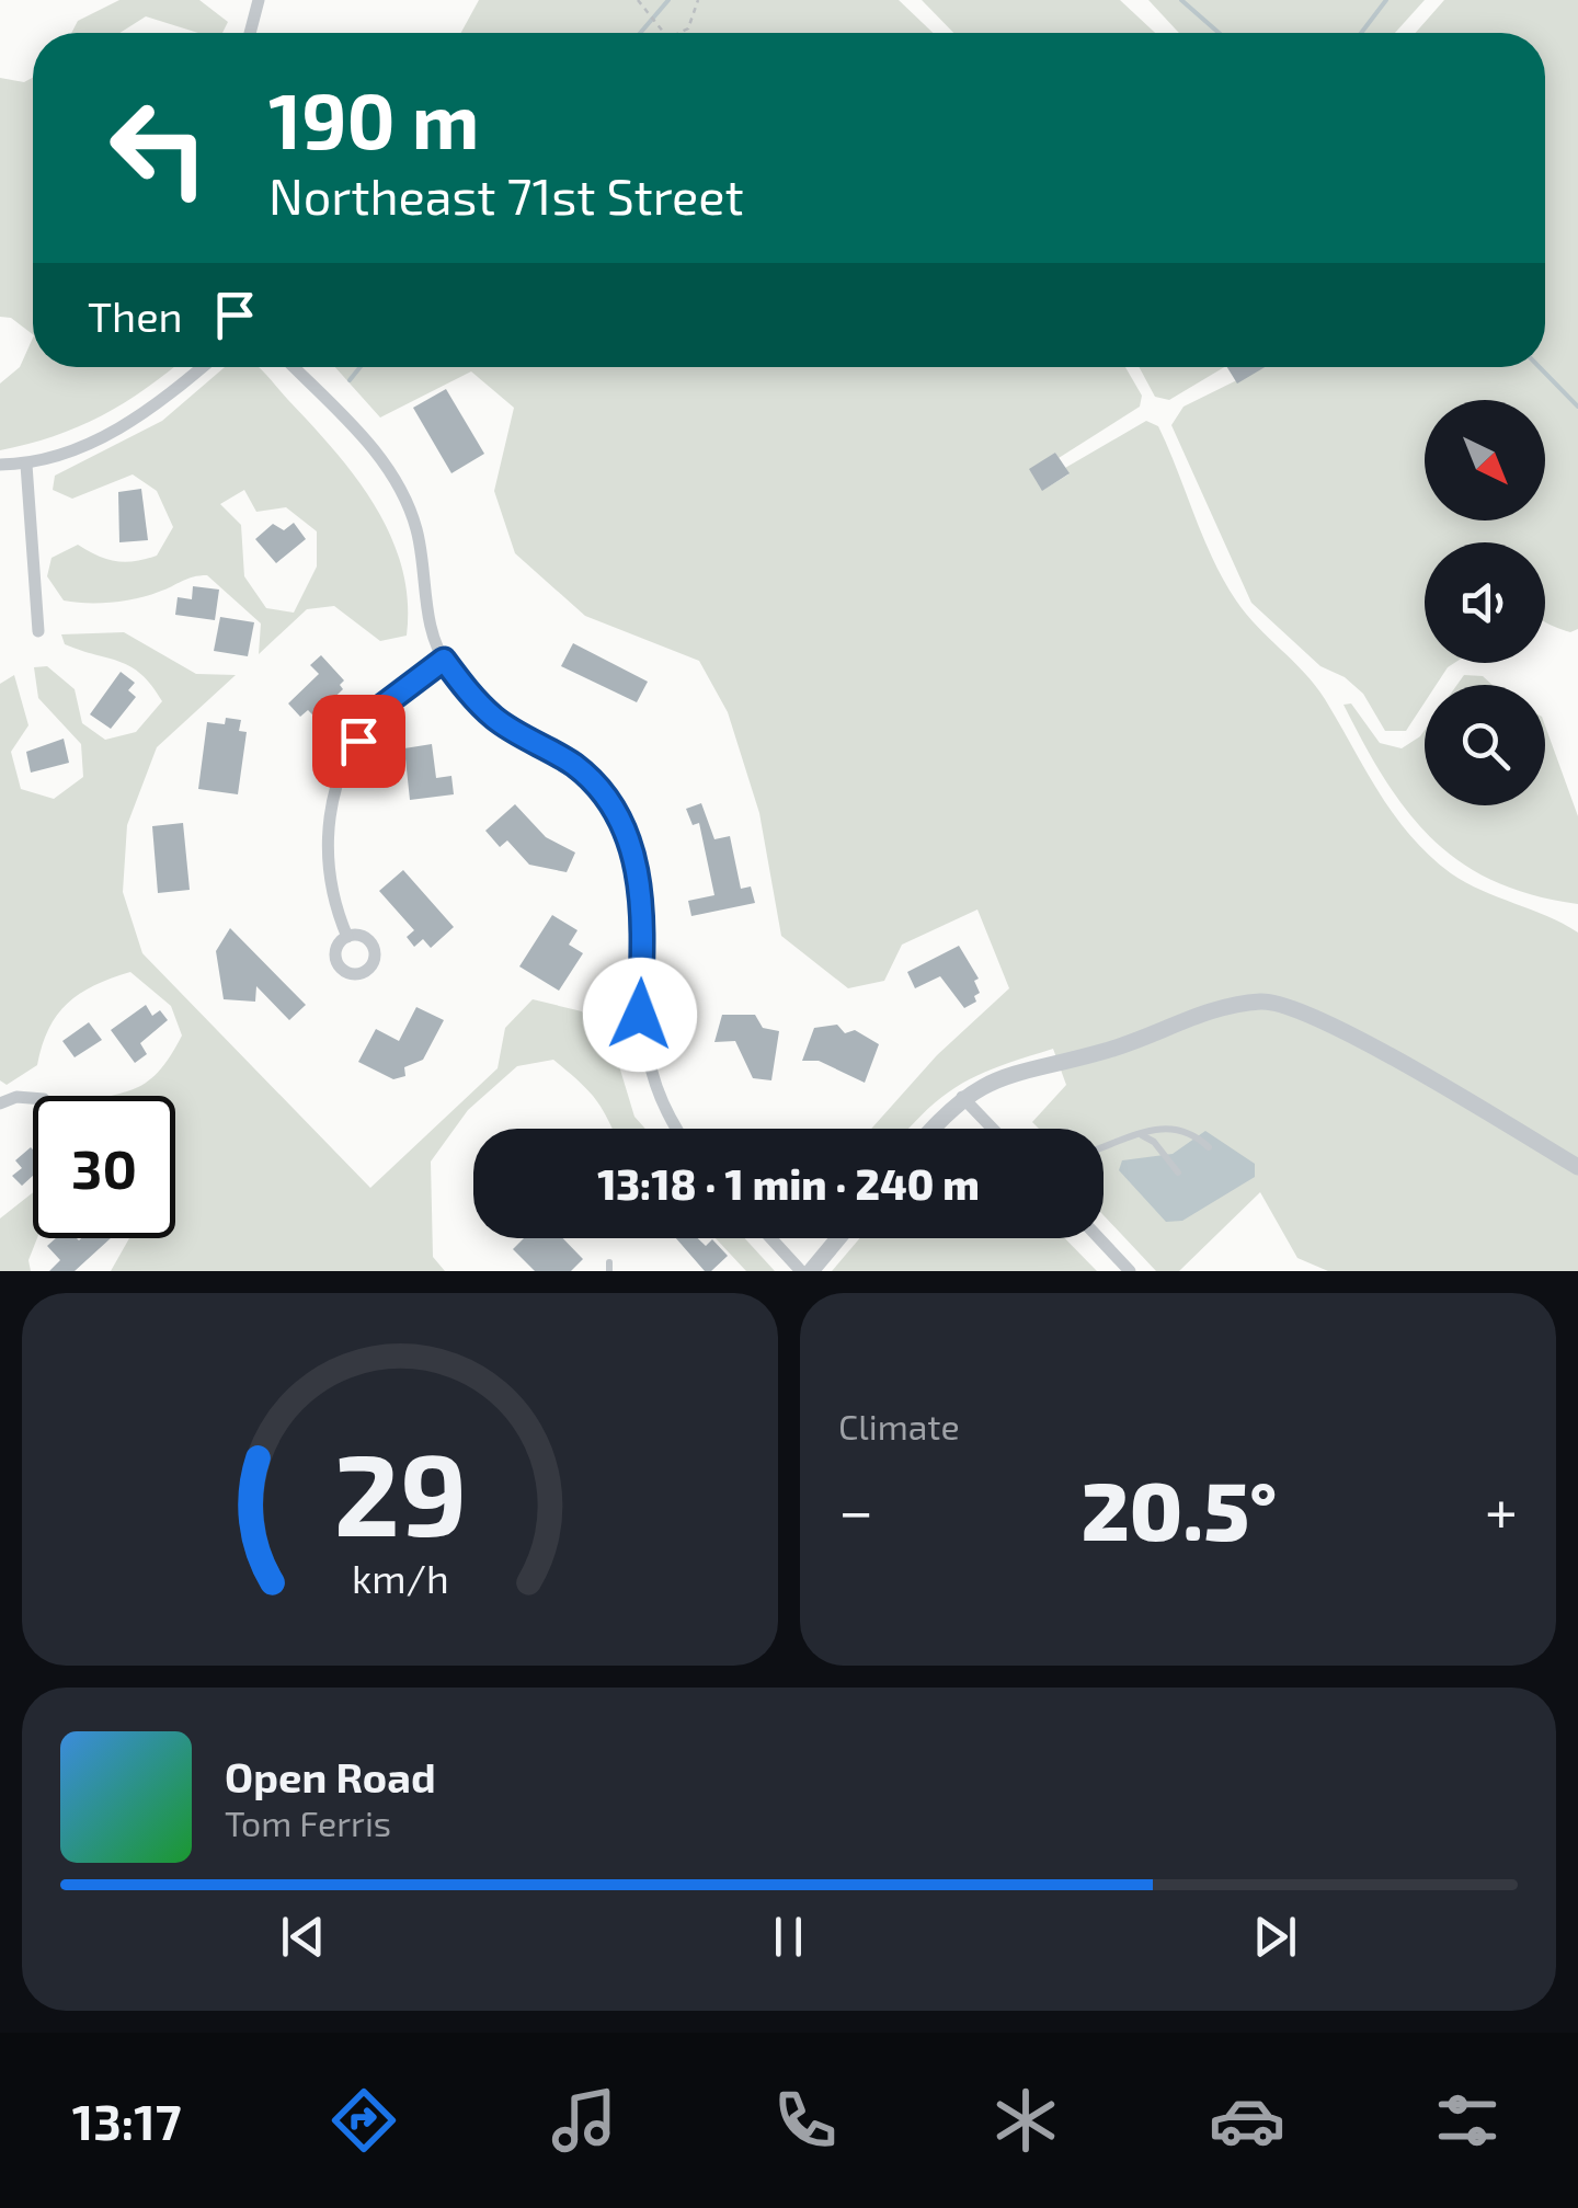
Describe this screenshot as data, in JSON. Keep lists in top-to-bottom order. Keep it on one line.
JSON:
{"north":"bottom right","page":{"turn":["190 m","Northeast 71st Street"],"then":"Then","limit":"30","trip":"13:18 · 1 min · 240 m","tile":"Climate","heat":["−","20.5°","+"],"song":["Open Road","Tom Ferris"],"tabs":"13:17","gauge":["29","km/h"]}}
